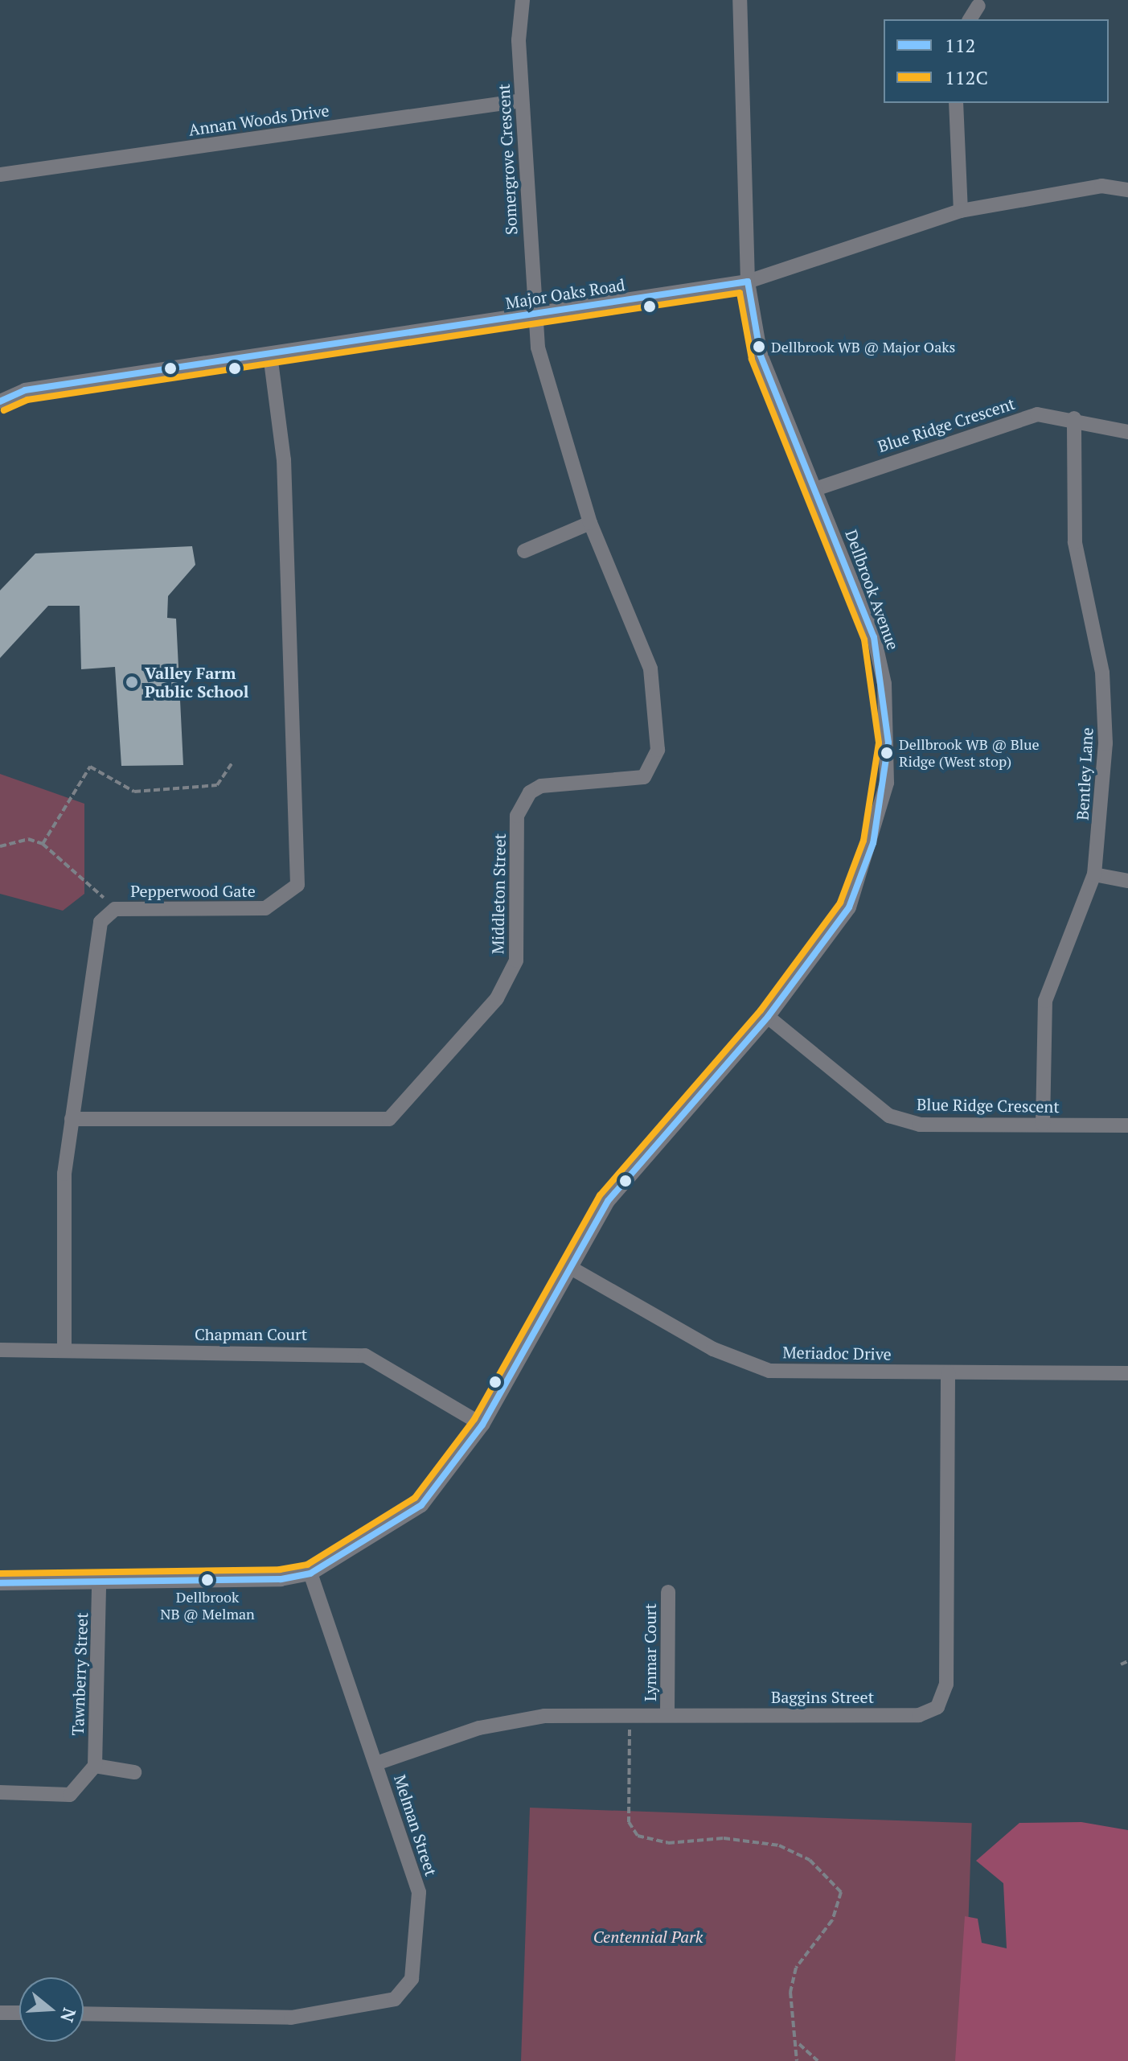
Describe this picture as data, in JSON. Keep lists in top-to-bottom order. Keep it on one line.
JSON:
{"streets":{"street":["Annan Woods Drive","Somergrove Crescent","Major Oaks Road","Blue Ridge Crescent","Dellbrook Avenue","Bentley Lane","Pepperwood Gate","Middleton Street","Chapman Court","Meriadoc Drive","Lynmar Court","Tawnberry Street","Baggins Street","Melman Street"]},"crossings":[["Annan Woods Drive","Somergrove Crescent"],["Somergrove Crescent","Major Oaks Road"],["Somergrove Crescent","Middleton Street"],["Major Oaks Road","Dellbrook Avenue"],["Major Oaks Road","Pepperwood Gate"],["Major Oaks Road","Middleton Street"],["Blue Ridge Crescent","Dellbrook Avenue"],["Blue Ridge Crescent","Bentley Lane"],["Dellbrook Avenue","Chapman Court"],["Dellbrook Avenue","Meriadoc Drive"],["Dellbrook Avenue","Tawnberry Street"],["Dellbrook Avenue","Melman Street"],["Pepperwood Gate","Middleton Street"],["Pepperwood Gate","Chapman Court"],["Meriadoc Drive","Baggins Street"],["Lynmar Court","Baggins Street"],["Baggins Street","Melman Street"]],"parks":["Centennial Park"],"places":["Dellbrook WB @ Major Oaks","Valley Farm Public School","Dellbrook WB @ Blue Ridge (West stop)","Dellbrook NB @ Melman"],"lines":["transit line 112","transit line 112C"],"legend":["112","112C"],"north":"right"}
